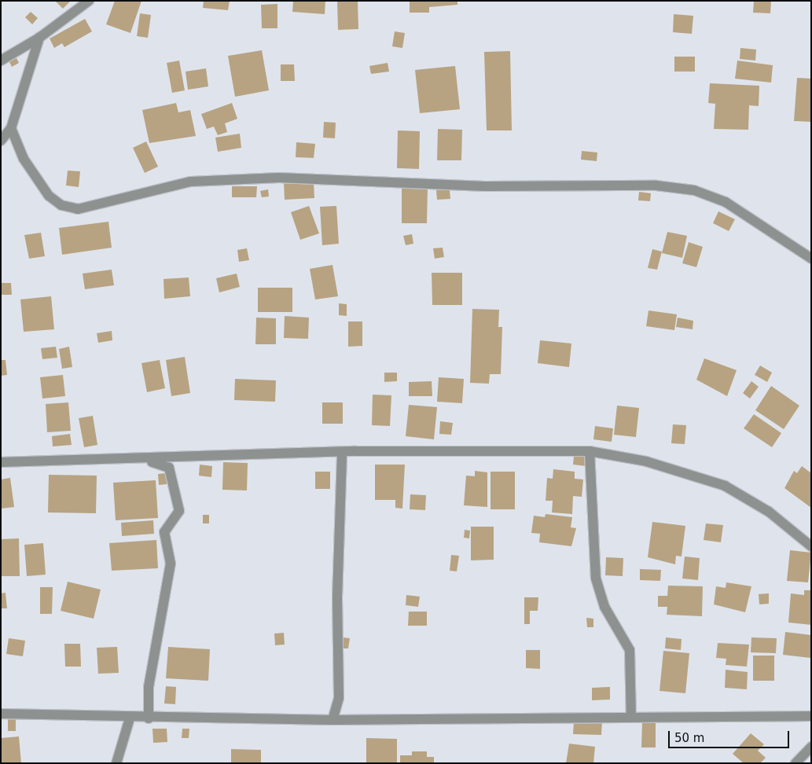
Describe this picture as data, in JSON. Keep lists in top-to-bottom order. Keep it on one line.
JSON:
{"scale_bar":"50 m"}
